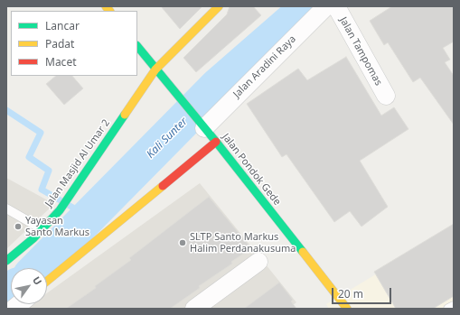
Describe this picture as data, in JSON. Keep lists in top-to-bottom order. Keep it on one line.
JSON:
{"streets":{"street":["Jalan Tampomas","Jalan Aradini Raya","Jalan Masjid Al Umar 2","Jalan Pondok Gede"]},"crossings":[["Jalan Aradini Raya","Jalan Pondok Gede"],["Jalan Masjid Al Umar 2","Jalan Pondok Gede"]],"water":["Kali Sunter"],"places":["Yayasan Santo Markus","SLTP Santo Markus Halim Perdanakusuma"],"legend":["Lancar","Padat","Macet"],"scale_bar":"20 m","north":"top right"}
